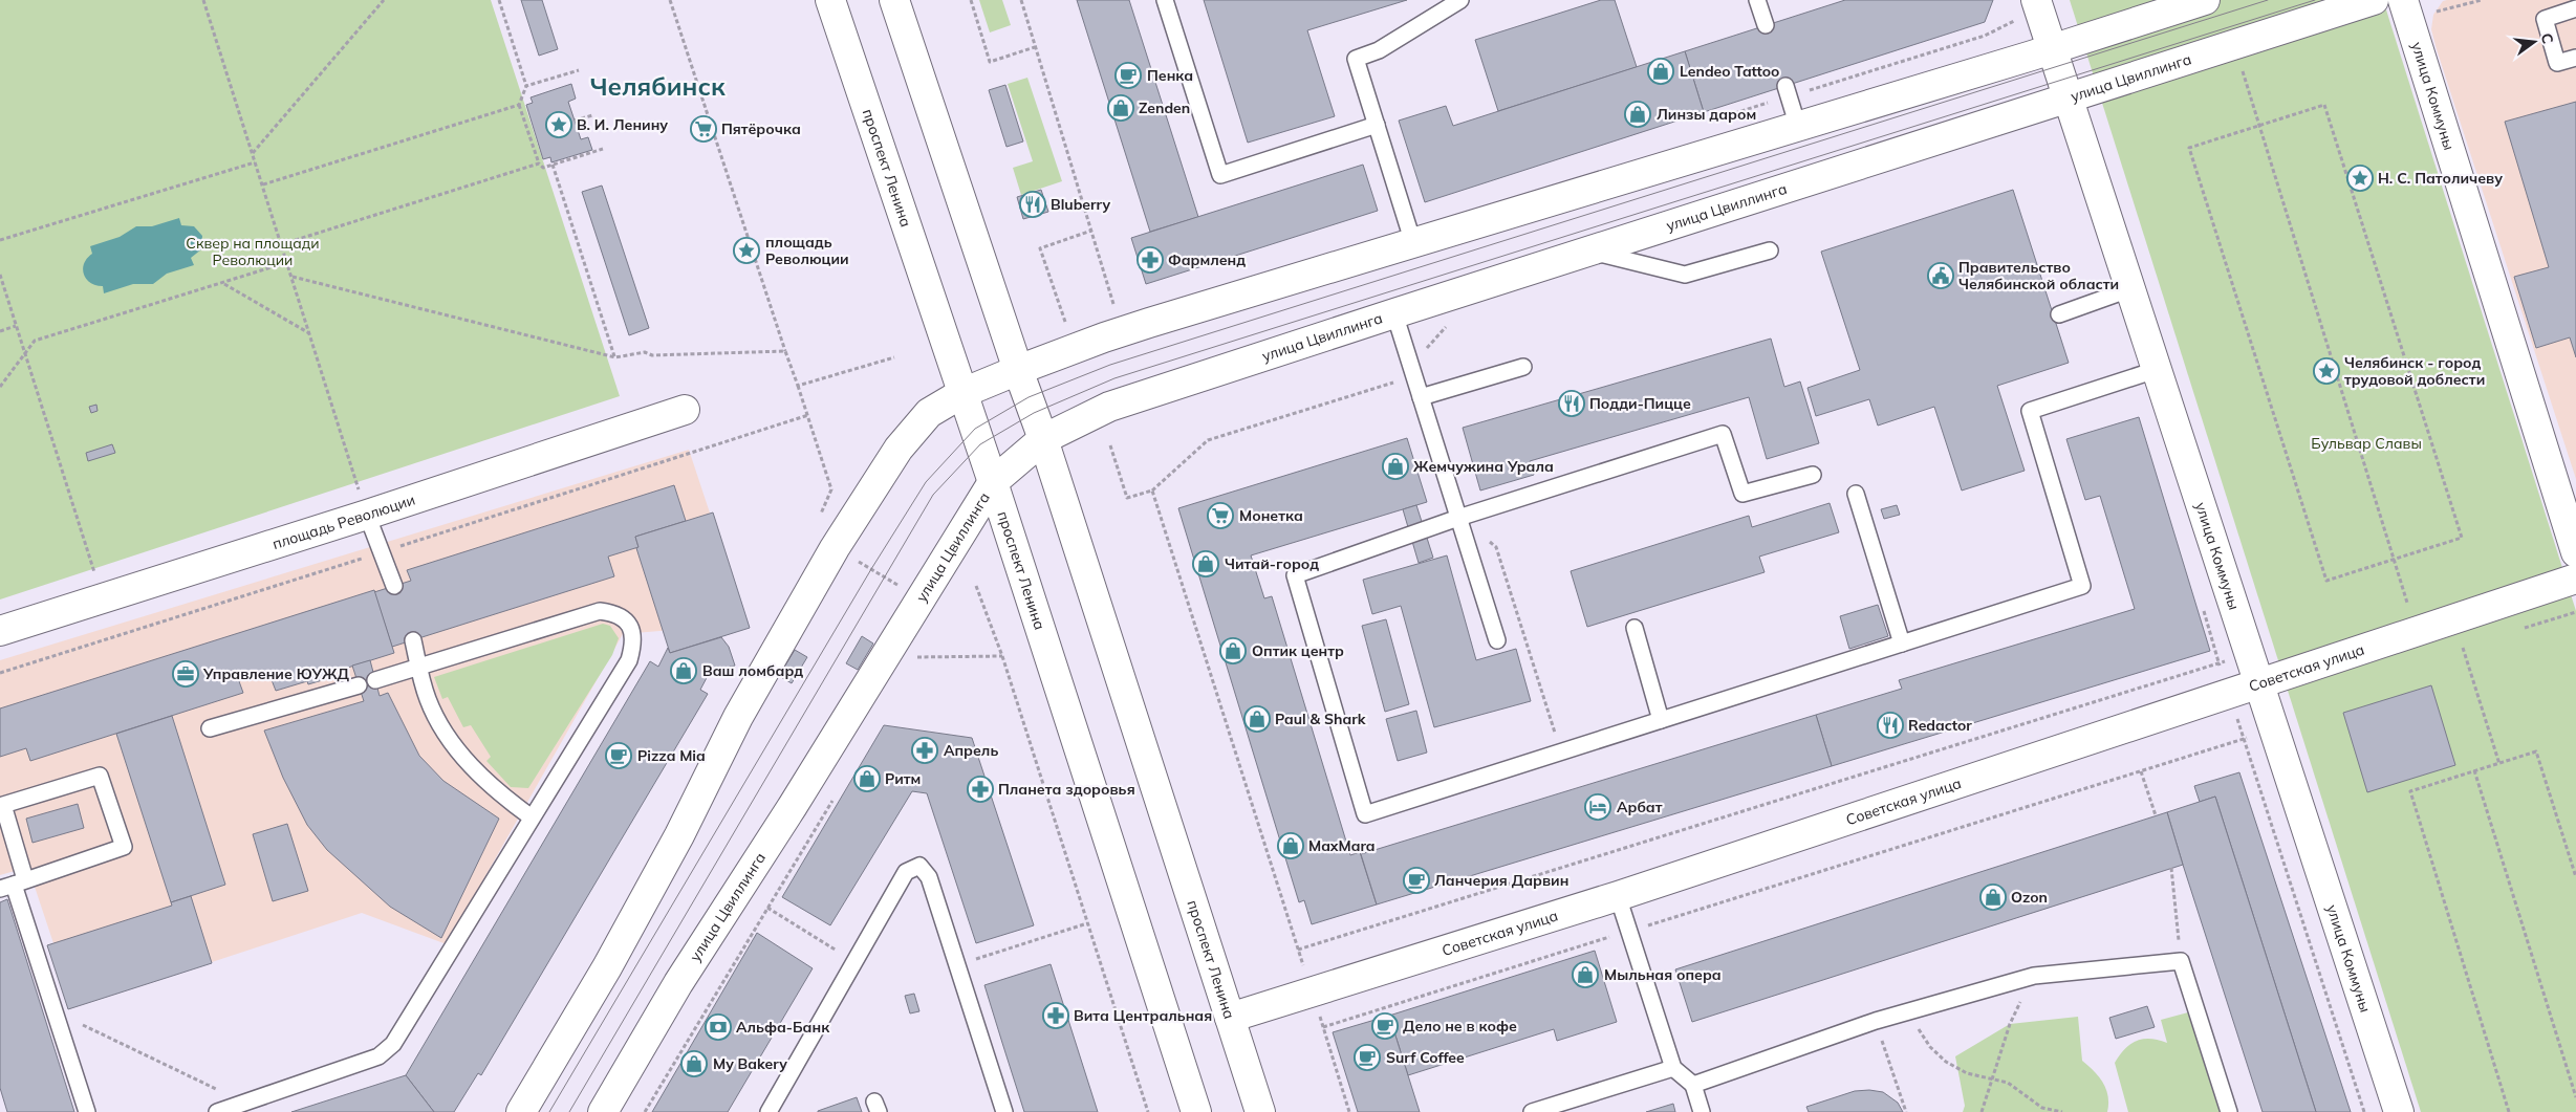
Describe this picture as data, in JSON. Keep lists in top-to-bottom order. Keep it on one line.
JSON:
{"streets":{"main road":["улица Цвиллинга","улица Коммуны","проспект Ленина","площадь Революции","Советская улица"]},"crossings":[["улица Цвиллинга","улица Коммуны"],["улица Цвиллинга","проспект Ленина"],["улица Коммуны","Советская улица"],["проспект Ленина","Советская улица"]],"districts":["Челябинск"],"parks":["Сквер на площади Революции","Бульвар Славы"],"places":{"shop":["Lendeo Tattoo","Zenden","Линзы даром","Жемчужина Урала","Читай-город","Оптик центр","Ваш ломбард","Paul & Shark","Ритм","MaxMara","Ozon","Мыльная опера","My Bakery"],"cafe":["Пенка","Pizza Mia","Ланчерия Дарвин","Дело не в кофе","Surf Coffee"],"place":["В. И. Ленину","Н. С. Патоличеву","площадь Революции","Челябинск - город трудовой доблести"],"supermarket":["Пятёрочка","Монетка"],"restaurant":["Bluberry","Подди-Пицце","Redactor"],"pharmacy":["Фармленд","Апрель","Планета здоровья","Вита Центральная"],"public building":["Правительство Челябинской области"],"office":["Управление ЮУЖД"],"hotel":["Арбат"],"bank":["Альфа-Банк"]},"north":"right"}
